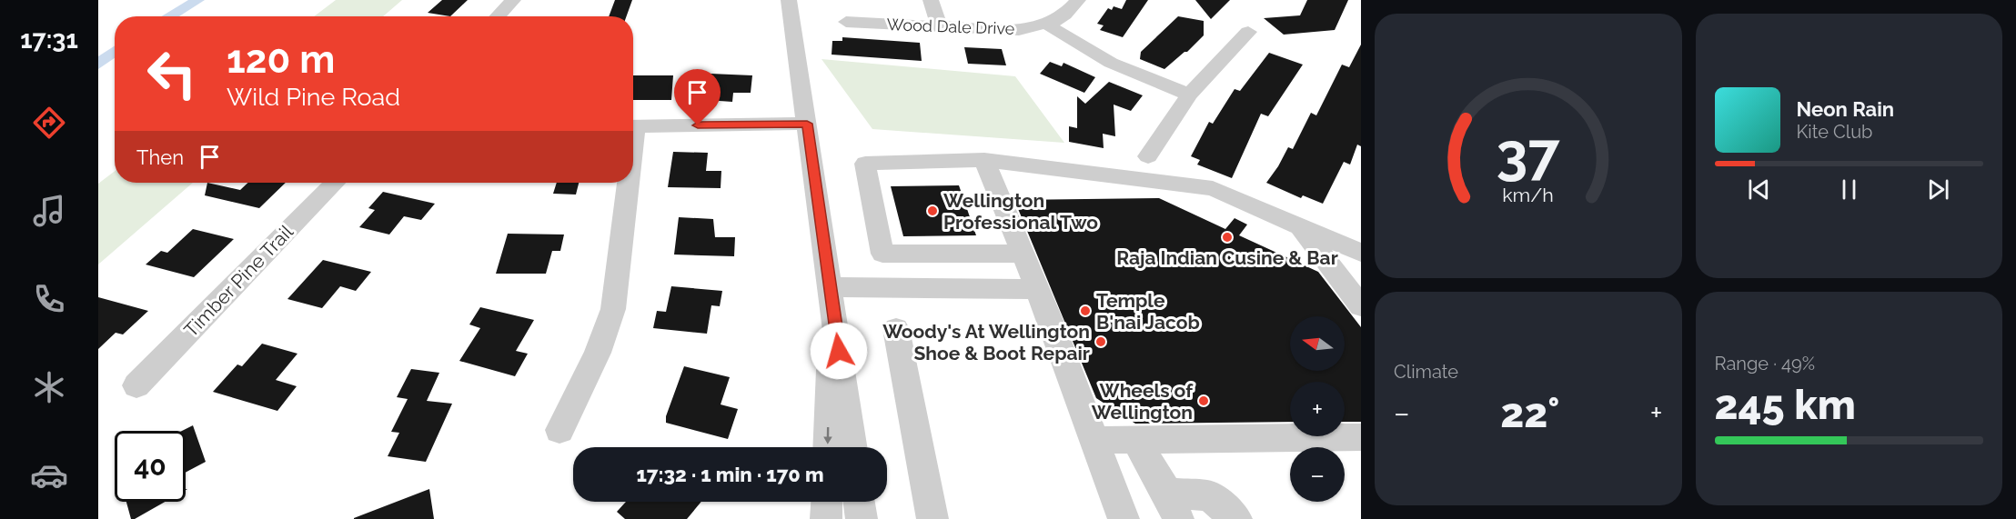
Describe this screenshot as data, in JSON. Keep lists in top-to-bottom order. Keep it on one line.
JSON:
{"streets":{"street":["Wood Dale Drive","Timber Pine Trail"]},"places":["Wellington Professional Two","Raja Indian Cusine & Bar","Temple B'nai Jacob","Woody's At Wellington Shoe & Boot Repair","Wheels of Wellington"],"north":"left","page":{"tabs":"17:31","turn":["120 m","Wild Pine Road"],"song":["Neon Rain","Kite Club"],"then":"Then","tile":["Climate",["Range · 49%","245 km"]],"map_buttons":["+","−"],"heat":["−","22°","+"],"limit":"40","trip":"17:32 · 1 min · 170 m","gauge":["37","km/h"]}}
